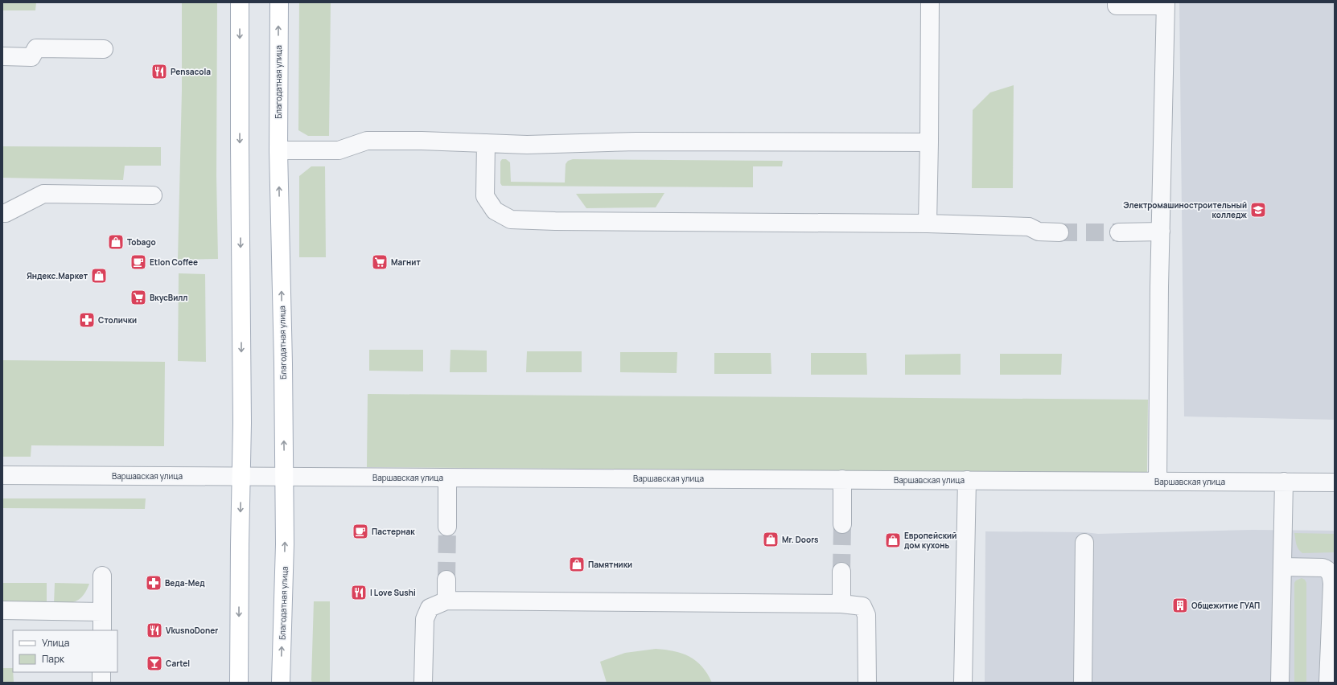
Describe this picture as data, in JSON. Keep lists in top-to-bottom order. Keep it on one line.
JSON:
{"streets":{"main road":["Благодатная улица"],"street":["Варшавская улица"]},"crossings":[["Благодатная улица","Варшавская улица"]],"places":{"restaurant":["Pensacola","I Love Sushi","VkusnoDoner"],"school or university":["Электромашиностроительный колледж"],"shop":["Tobago","Яндекс.Маркет","Mr. Doors","Европейский дом кухонь","Памятники"],"cafe":["Etlon Coffee","Пастернак"],"supermarket":["Магнит","ВкусВилл"],"pharmacy":["Столички","Веда-Мед"],"building":["Общежитие ГУАП"],"bar":["Cartel"]},"legend":["Улица","Парк"]}
